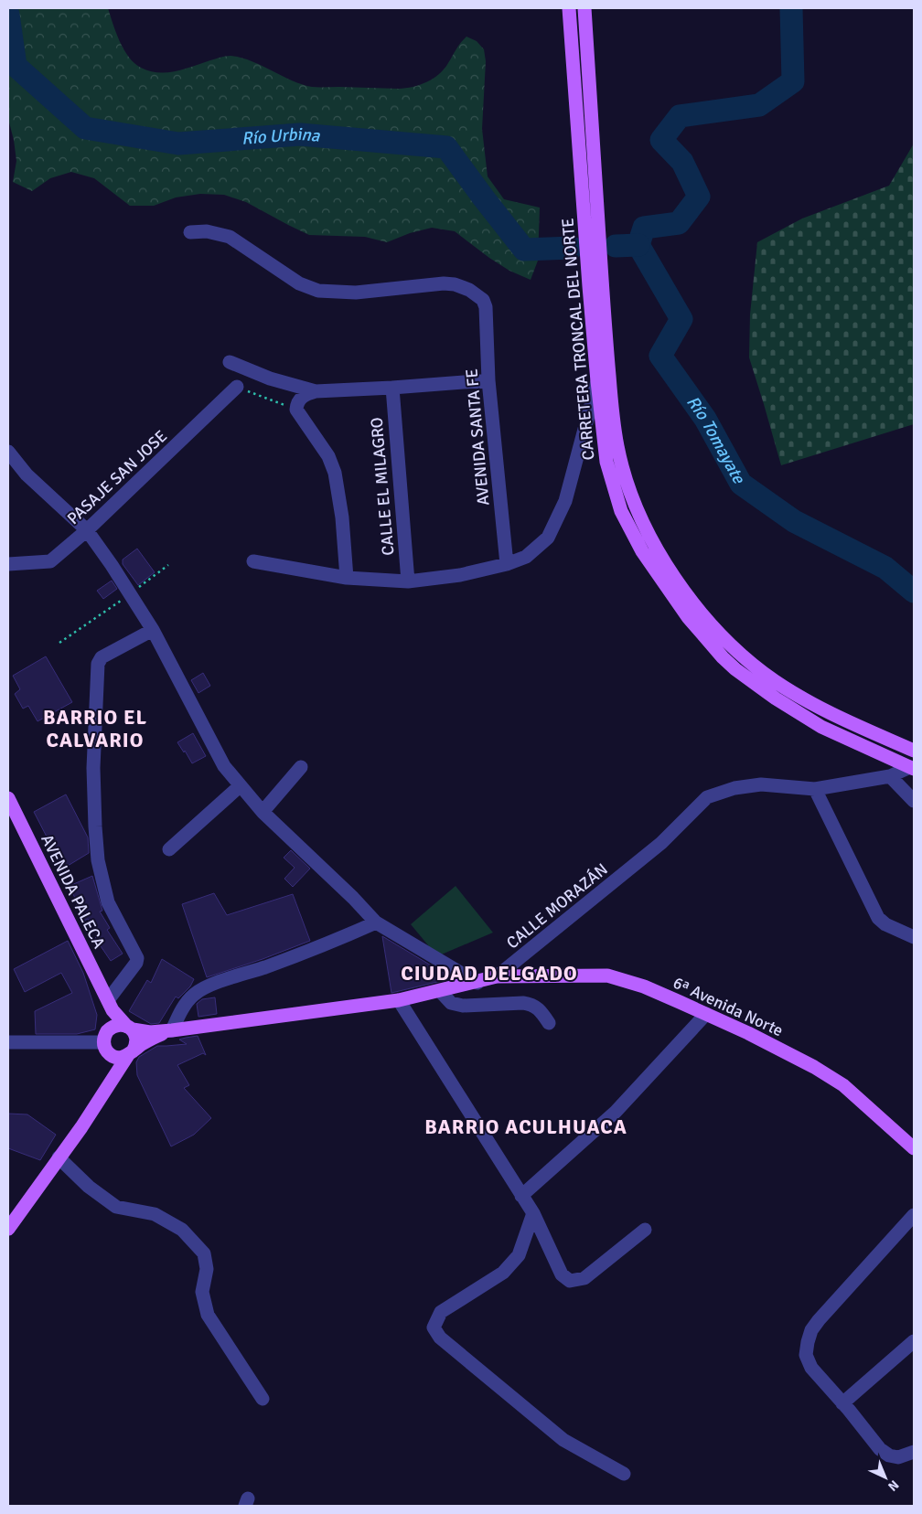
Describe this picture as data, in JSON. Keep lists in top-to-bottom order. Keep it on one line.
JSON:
{"streets":{"main road":["CARRETERA TRONCAL DEL NORTE","AVENIDA PALECA","CALLE MORAZÁN","6ª Avenida Norte"],"street":["AVENIDA SANTA FE","PASAJE SAN JOSE","CALLE EL MILAGRO"]},"crossings":[["CARRETERA TRONCAL DEL NORTE","CALLE MORAZÁN"],["AVENIDA PALECA","CALLE MORAZÁN"],["CALLE MORAZÁN","6ª Avenida Norte"]],"districts":["BARRIO EL CALVARIO","CIUDAD DELGADO","BARRIO ACULHUACA"],"water":["Río Urbina","Río Tomayate"],"north":"bottom right"}
